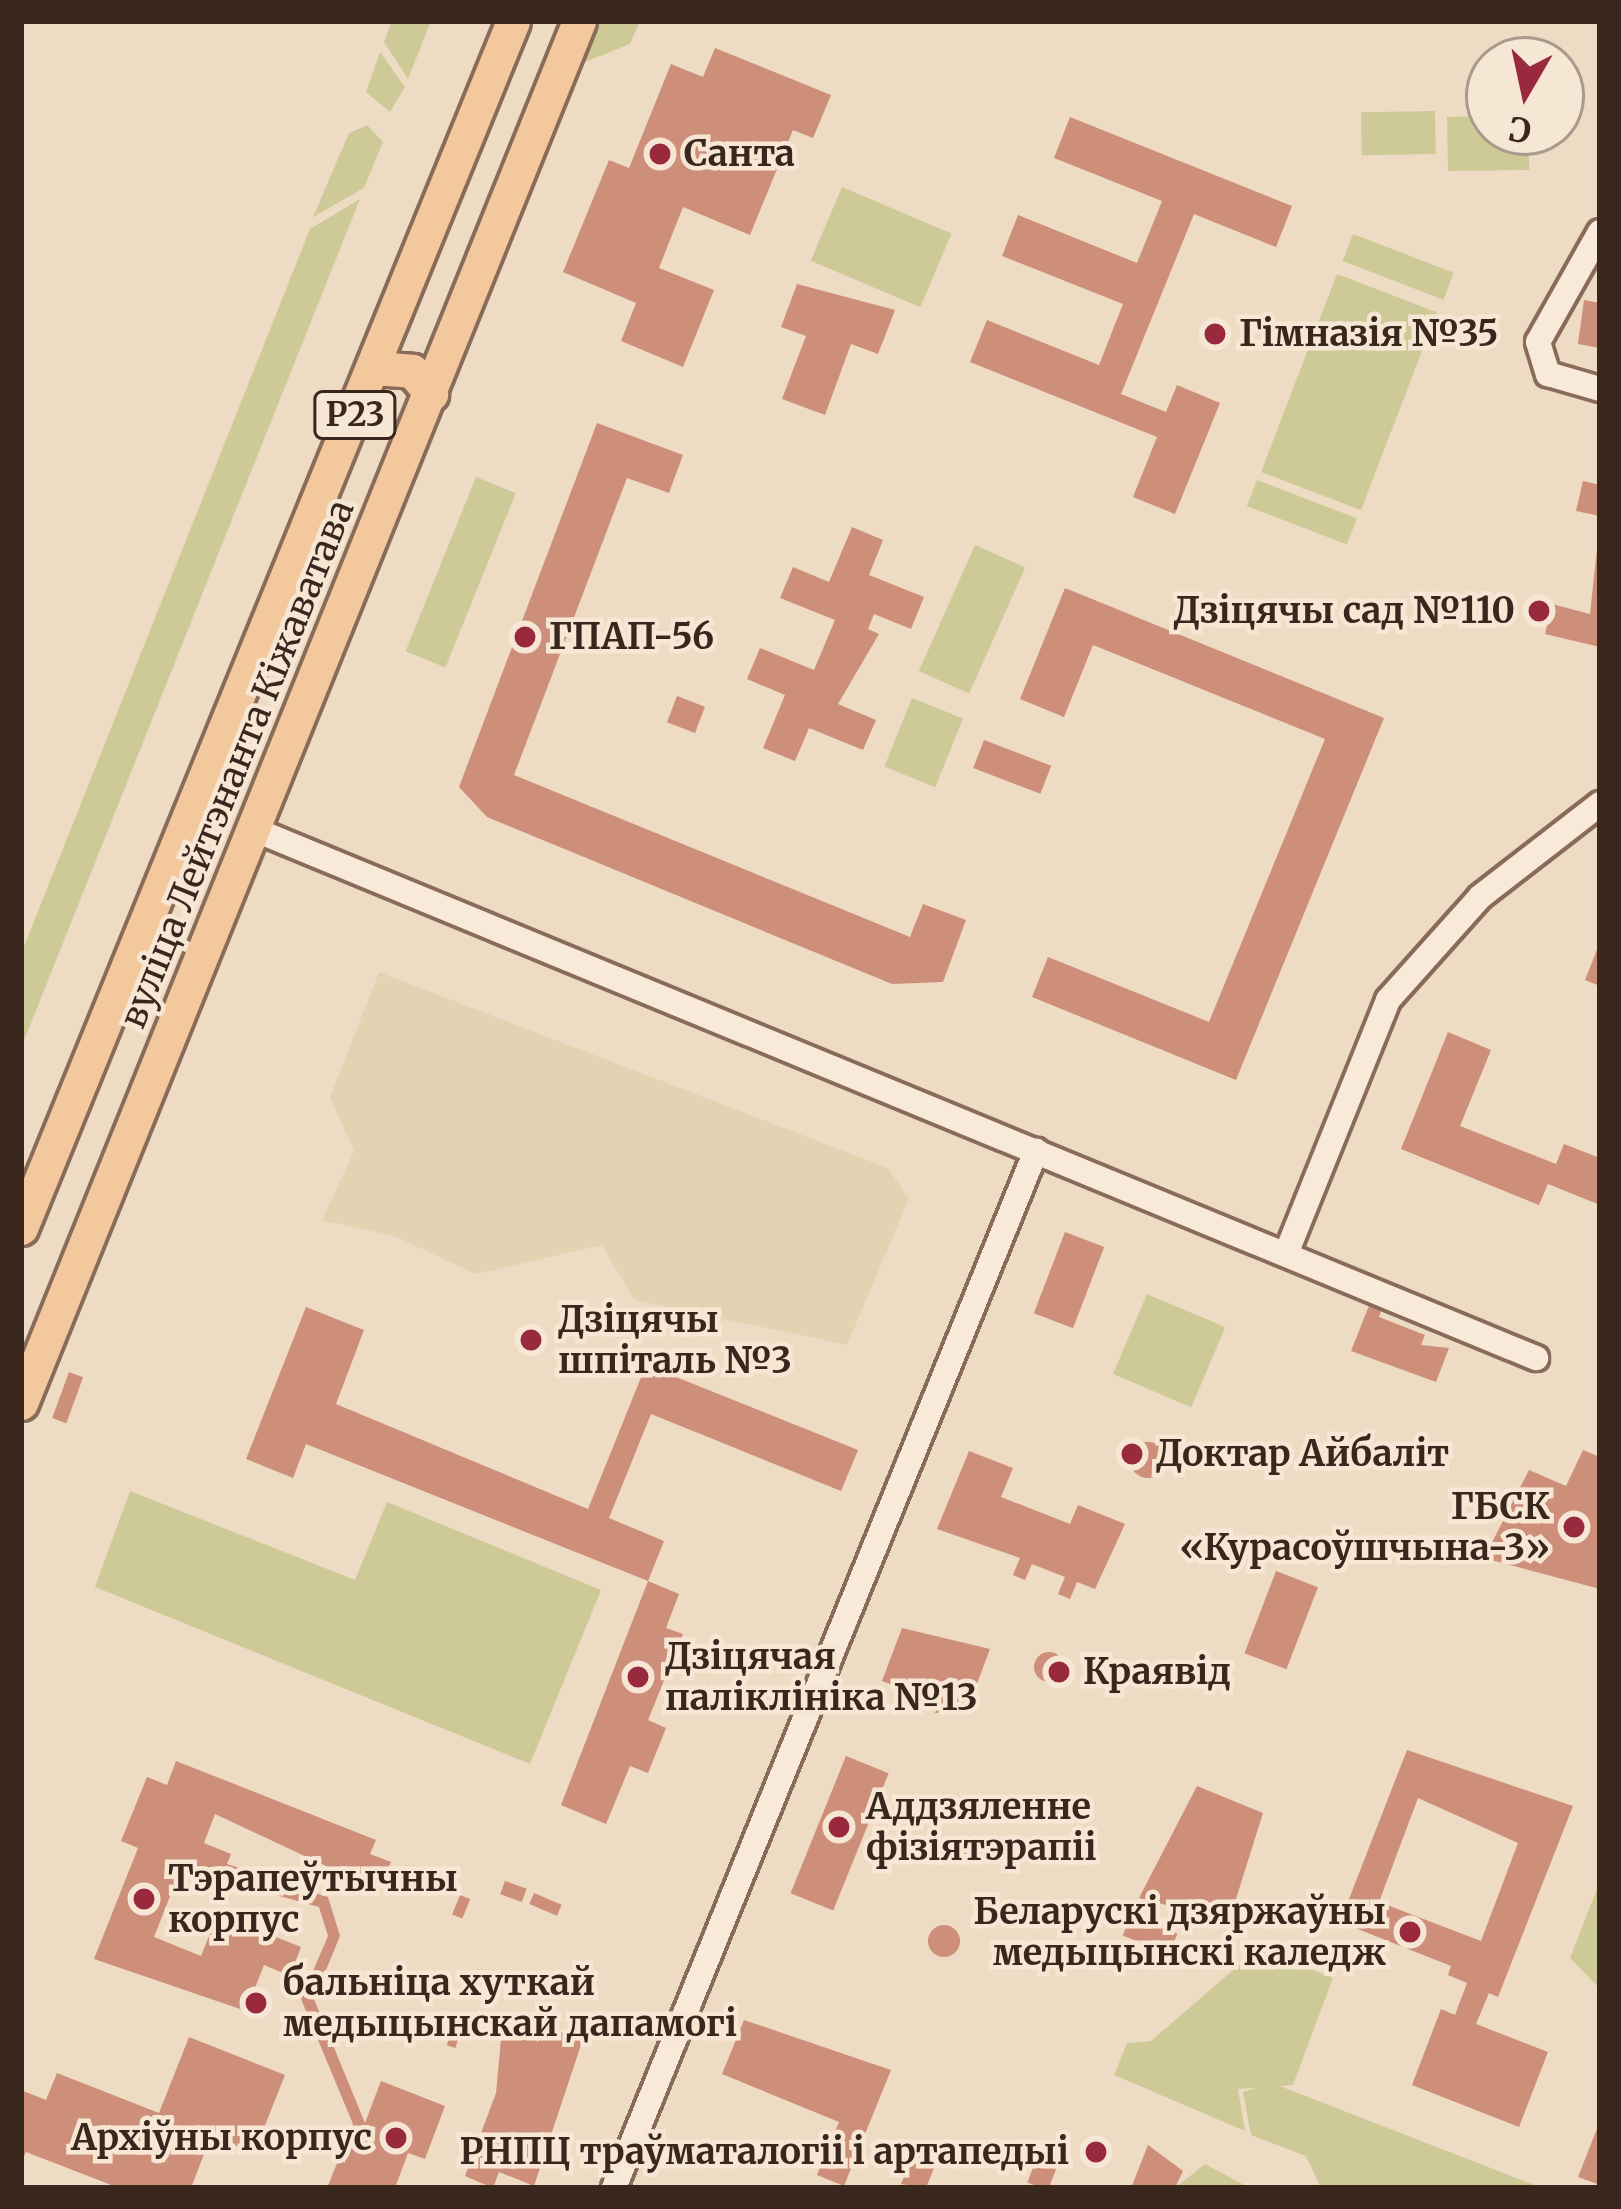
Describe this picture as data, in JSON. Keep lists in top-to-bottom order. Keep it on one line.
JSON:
{"streets":{"main road":["Р23","вуліца Лейтэнанта Кіжаватава"]},"places":["Санта","Гімназія №35","Дзіцячы сад №110","ГПАП-56","Дзіцячы шпіталь №3","Доктар Айбаліт","ГБСК «Курасоўшчына-3»","Краявід","Дзіцячая паліклініка №13","Аддзяленне фізіятэрапіі","Тэрапеўтычны корпус","Беларускі дзяржаўны медыцынскі каледж","бальніца хуткай медыцынскай дапамогі","Архіўны корпус","РНПЦ траўматалогіі і артапедыі"],"north":"bottom"}
